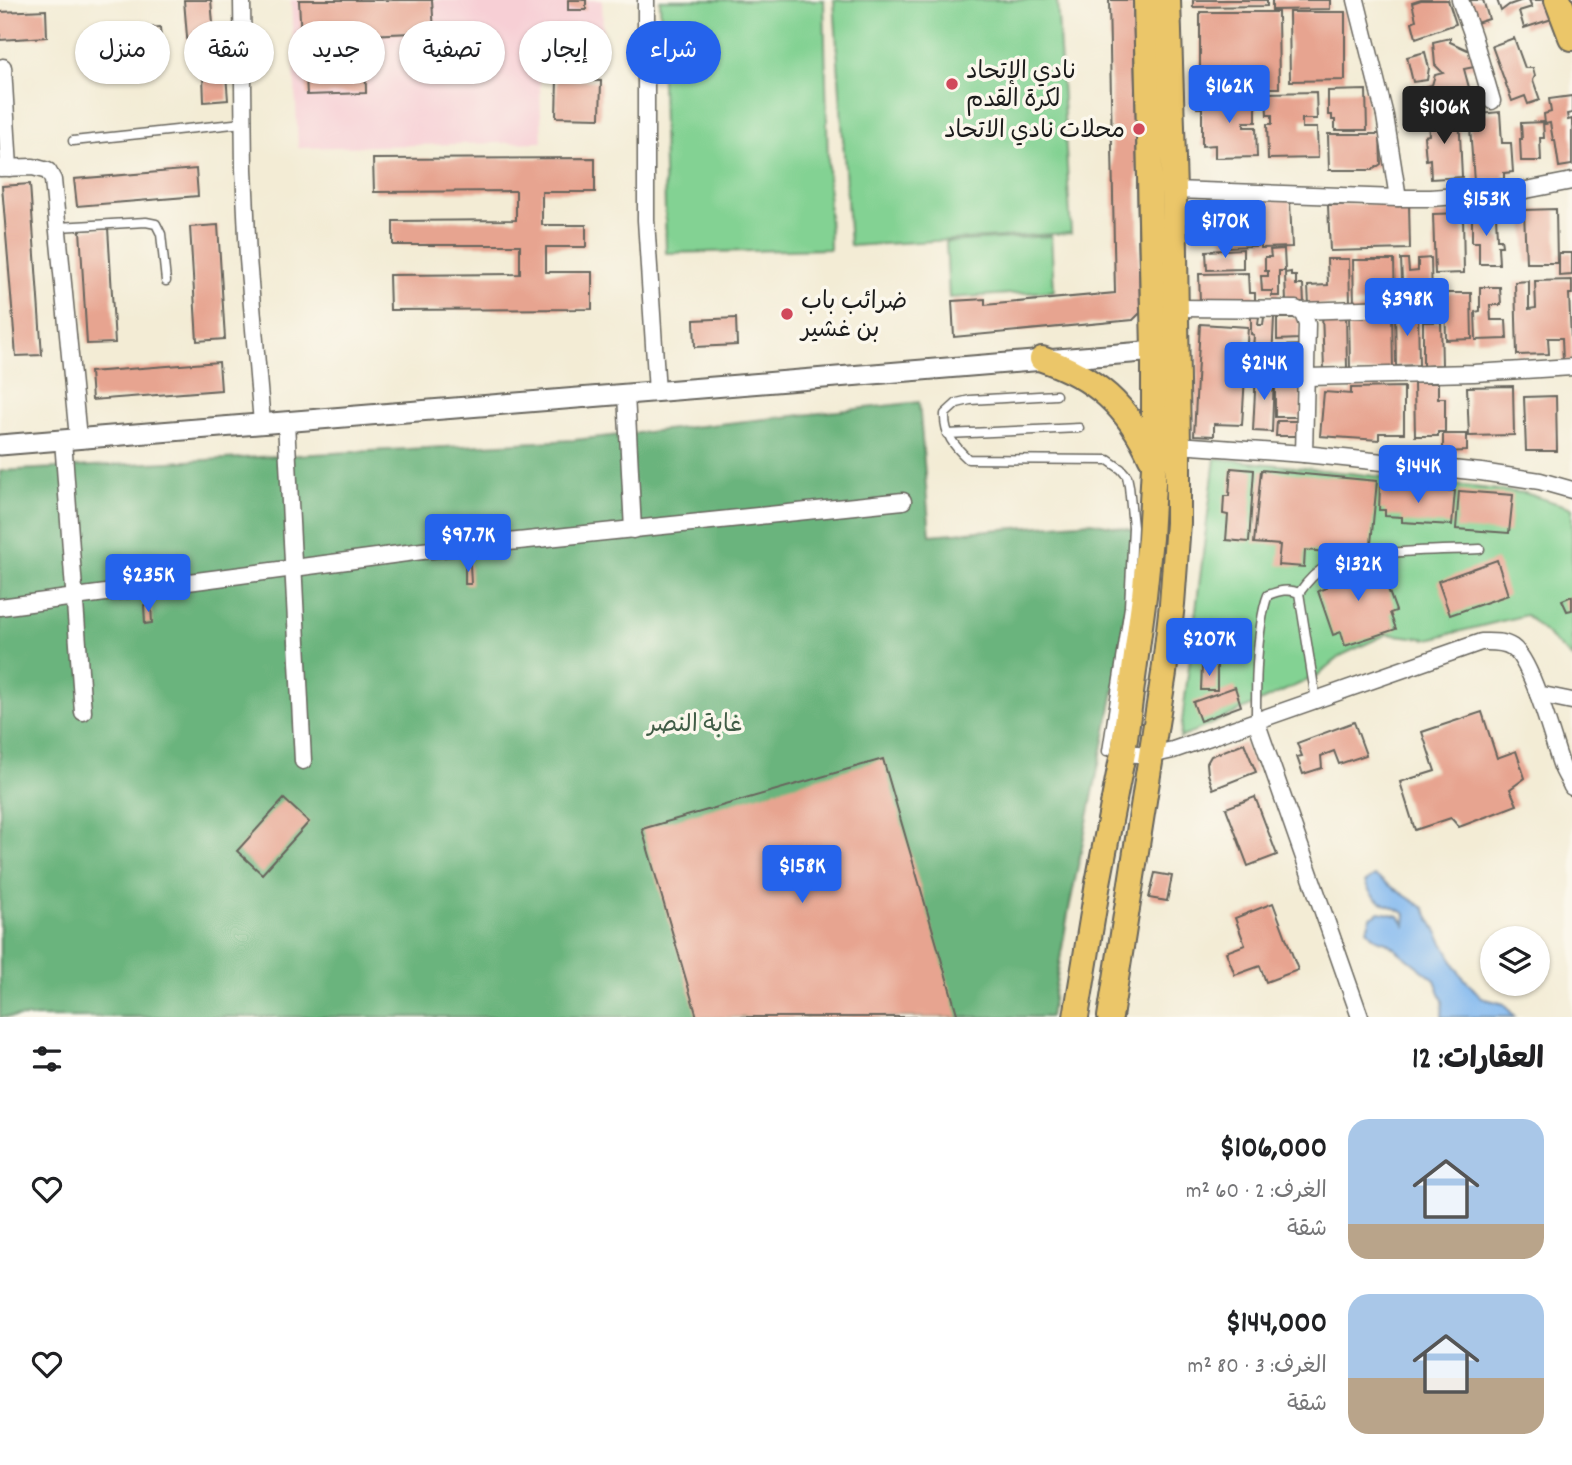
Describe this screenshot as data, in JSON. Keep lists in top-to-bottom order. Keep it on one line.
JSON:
{"parks":["غابة النصر"],"places":["نادي الإتحاد لكرة القدم","محلات نادي الاتحاد","ضرائب باب بن غشير"],"page":{"chip":["شراء","إيجار","تصفية","جديد","شقة","منزل"],"price":["$162K","$106K","$153K","$170K","$398K","$214K","$144K","$97.7K","$132K","$235K","$207K","$158K"],"heading":"العقارات: 12","list":[{"name":"$106,000","note":"الغرف: 2 · 60 m² · شقة"},{"name":"$144,000","note":"الغرف: 3 · 80 m² · شقة"}]}}
